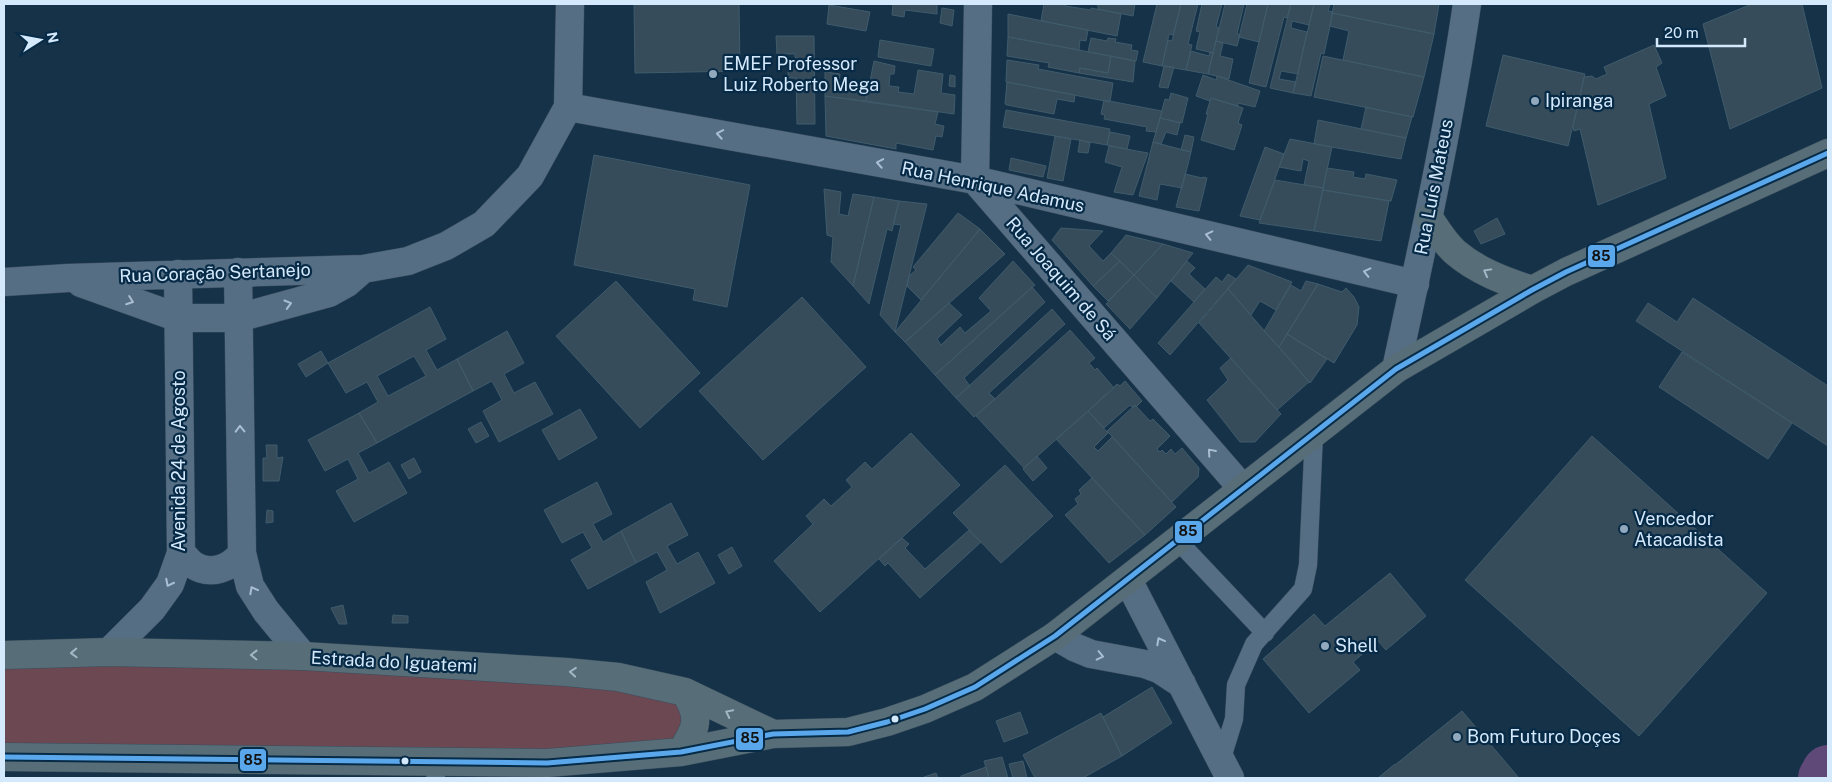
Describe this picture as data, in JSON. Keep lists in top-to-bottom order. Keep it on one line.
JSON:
{"streets":{"main road":["Estrada do Iguatemi"],"street":["Rua Henrique Adamus","Rua Luís Mateus","Rua Coração Sertanejo","Rua Joaquim de Sá","Avenida 24 de Agosto"]},"crossings":[["Rua Henrique Adamus","Rua Luís Mateus"],["Rua Henrique Adamus","Rua Coração Sertanejo"],["Rua Henrique Adamus","Rua Joaquim de Sá"],["Rua Luís Mateus","Estrada do Iguatemi"],["Rua Coração Sertanejo","Avenida 24 de Agosto"],["Rua Joaquim de Sá","Estrada do Iguatemi"],["Avenida 24 de Agosto","Estrada do Iguatemi"]],"one_way":["Rua Henrique Adamus","Rua Joaquim de Sá"],"places":["EMEF Professor Luiz Roberto Mega","Ipiranga","Vencedor Atacadista","Shell","Bom Futuro Doçes"],"lines":["transit line 85"],"scale_bar":"20 m","north":"right"}
